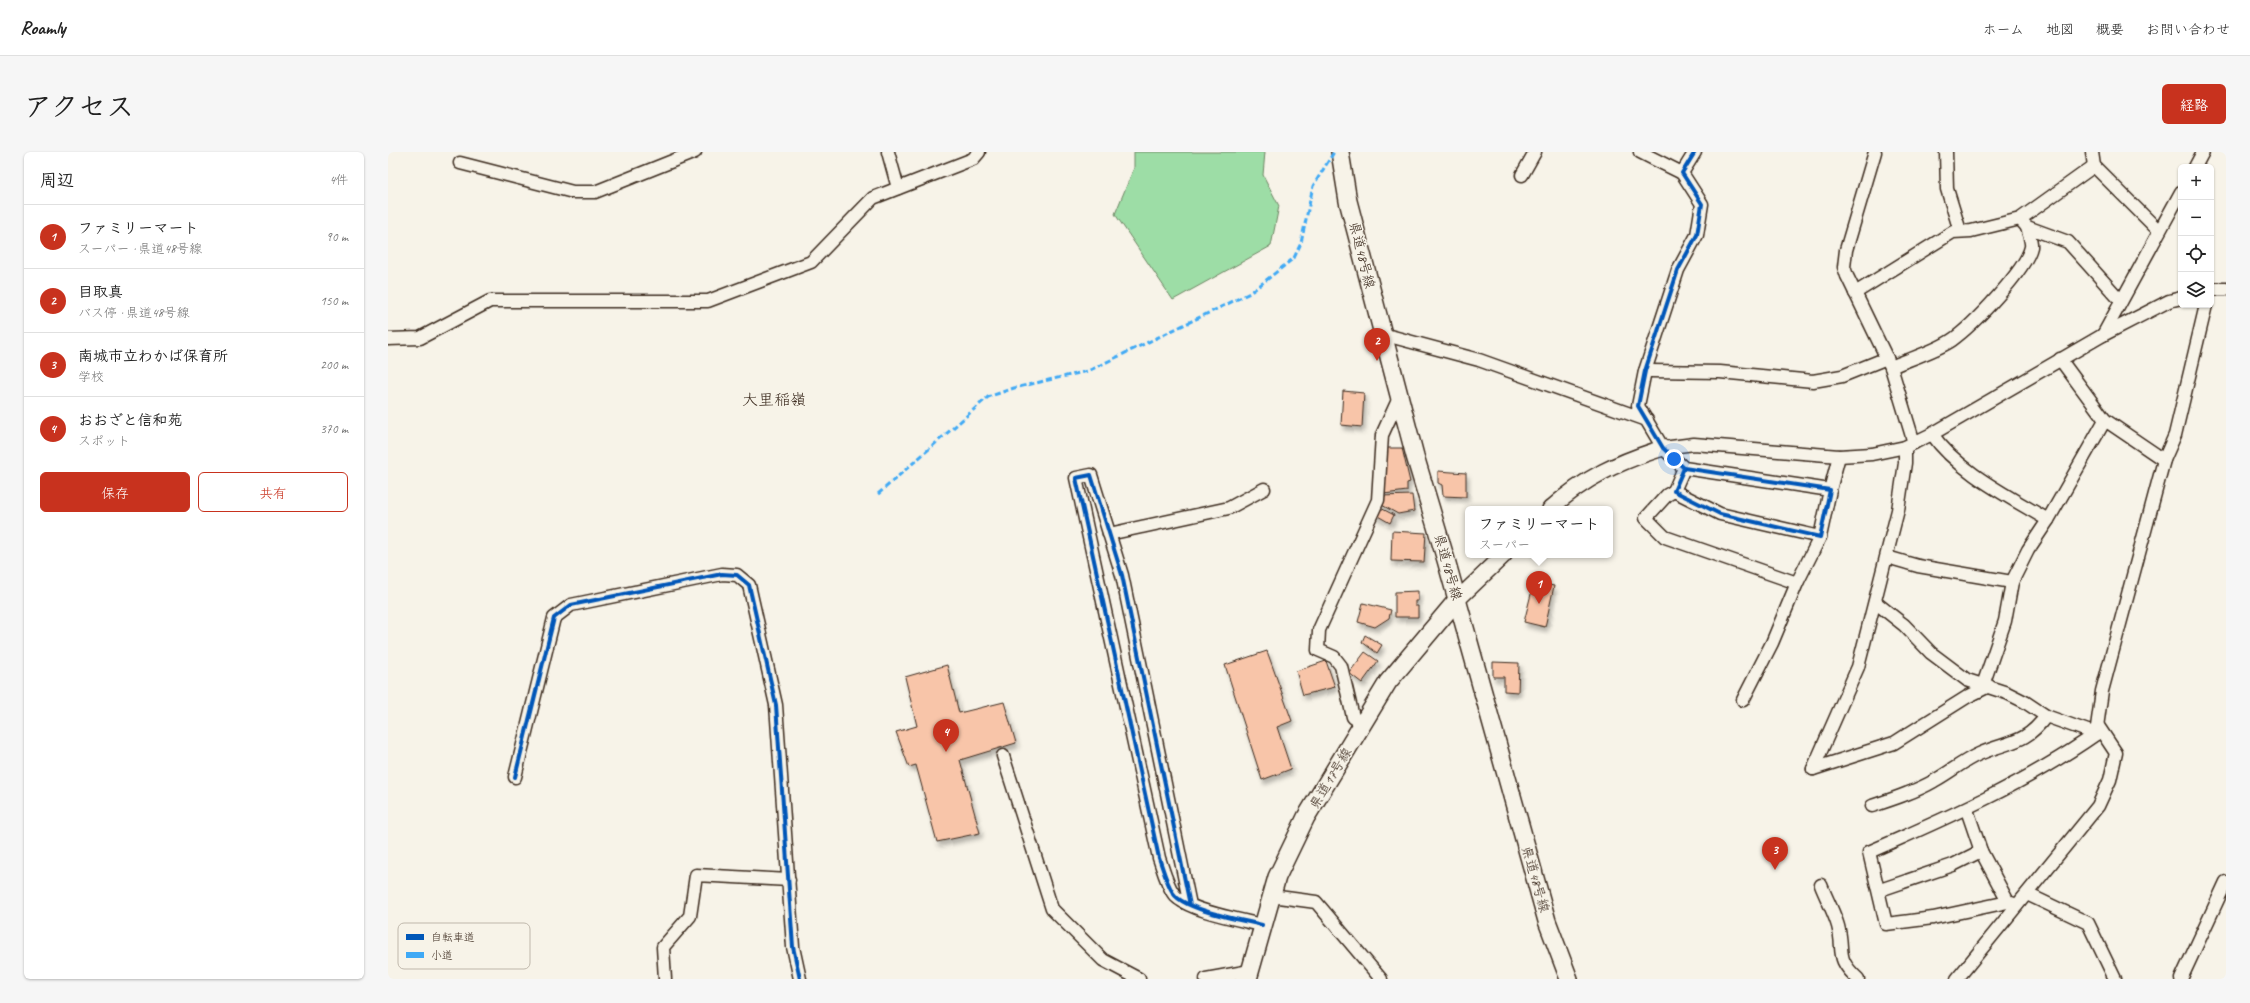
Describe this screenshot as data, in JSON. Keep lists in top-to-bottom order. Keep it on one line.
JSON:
{"streets":{"main road":["県道48号線","県道17号線"]},"crossings":[["県道48号線","県道17号線"]],"districts":["大里稲嶺"],"legend":["自転車道","小道"],"page":{"header":"Roamly","nav":["ホーム","地図","概要","お問い合わせ"],"title":"アクセス","buttons":["経路",["保存","共有"]],"heading":["周辺","4件"],"map_buttons":["+","−"],"list":[{"mark":"1","name":"ファミリーマート","note":"スーパー · 県道48号線","value":"90 m"},{"mark":"2","name":"目取真","note":"バス停 · 県道48号線","value":"150 m"},{"mark":"3","name":"南城市立わかば保育所","note":"学校","value":"200 m"},{"mark":"4","name":"おおざと信和苑","note":"スポット","value":"370 m"}],"pins":["2","1","4","3"],"popup":["ファミリーマート","スーパー"]}}
